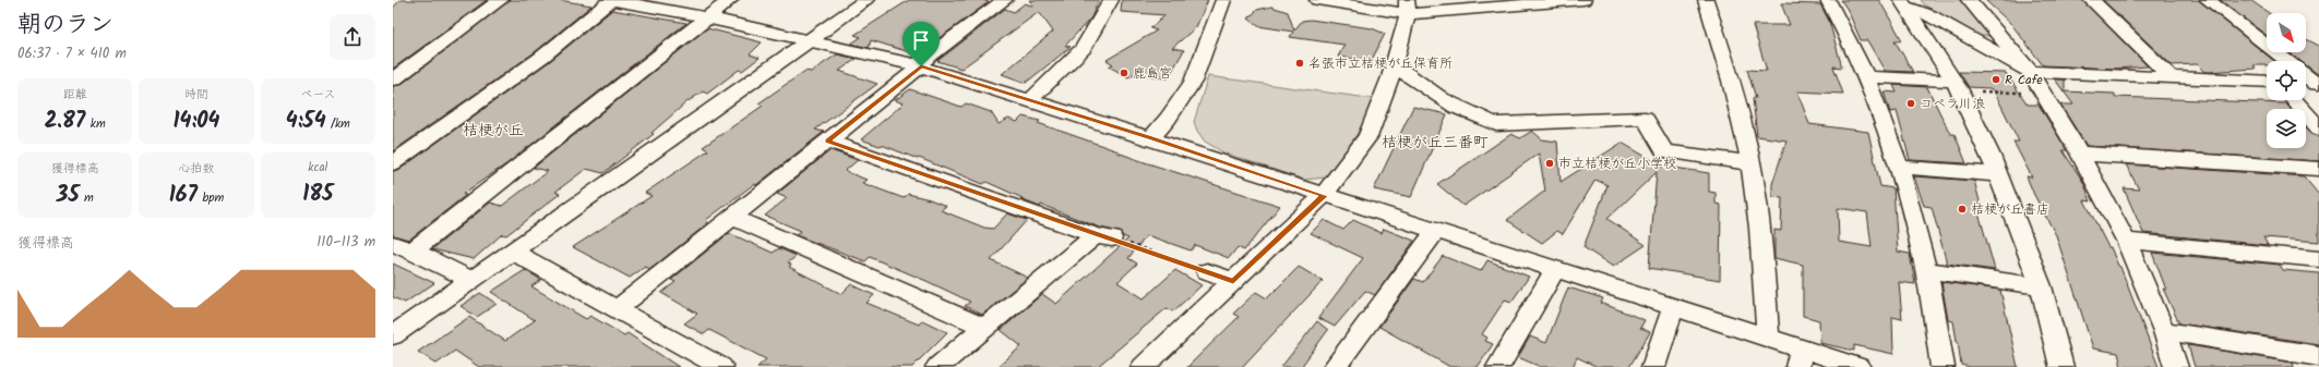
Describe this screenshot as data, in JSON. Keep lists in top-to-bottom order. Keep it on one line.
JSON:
{"districts":["桔梗が丘","桔梗が丘三番町"],"places":["名張市立桔梗が丘保育所","鹿島宮","R Cafe","コペラ川浪","市立桔梗が丘小学校","桔梗が丘書店"],"north":"bottom right","page":{"heading":["朝のラン","06:37 · 7 × 410 m"],"stats":[["距離","2.87 km"],["時間","14:04"],["ペース","4:54 /km"],["獲得標高","35 m"],["心拍数","167 bpm"],["kcal","185"]],"chart":["獲得標高","110–113 m"]}}
